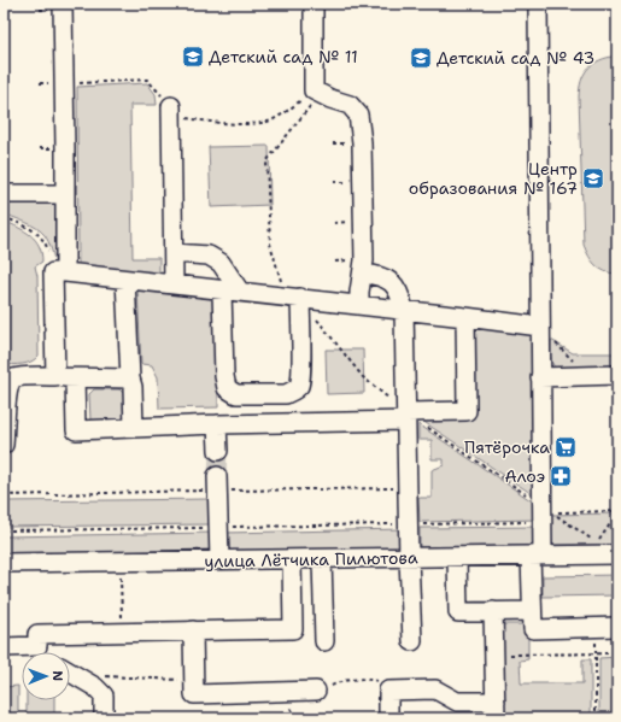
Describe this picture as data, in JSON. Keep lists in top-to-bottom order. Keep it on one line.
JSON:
{"streets":{"street":["улица Лётчика Пилютова"]},"places":{"school or university":["Детский сад № 11","Детский сад № 43","Центр образования № 167"],"supermarket":["Пятёрочка"],"pharmacy":["Алоэ"]},"north":"right"}
